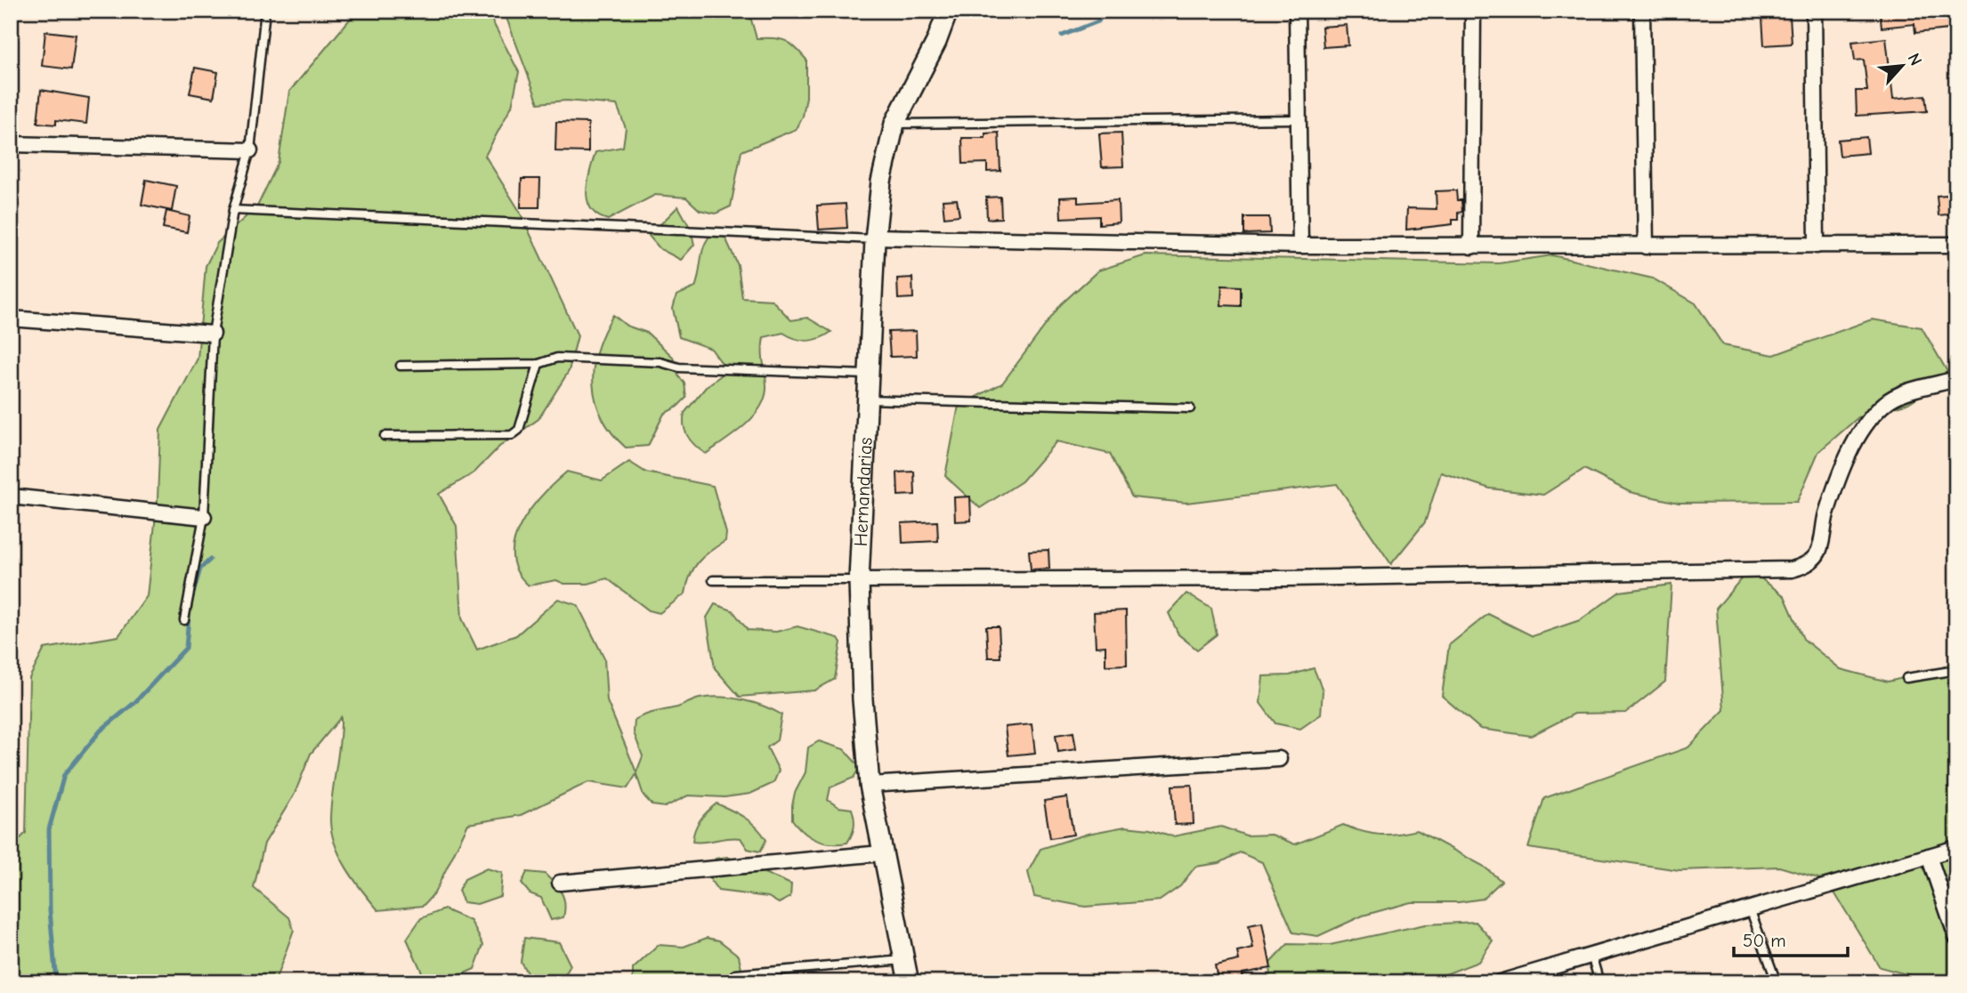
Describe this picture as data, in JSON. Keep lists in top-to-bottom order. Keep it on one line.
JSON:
{"streets":{"street":["Hernandarias"]},"scale_bar":"50 m","north":"top right"}
